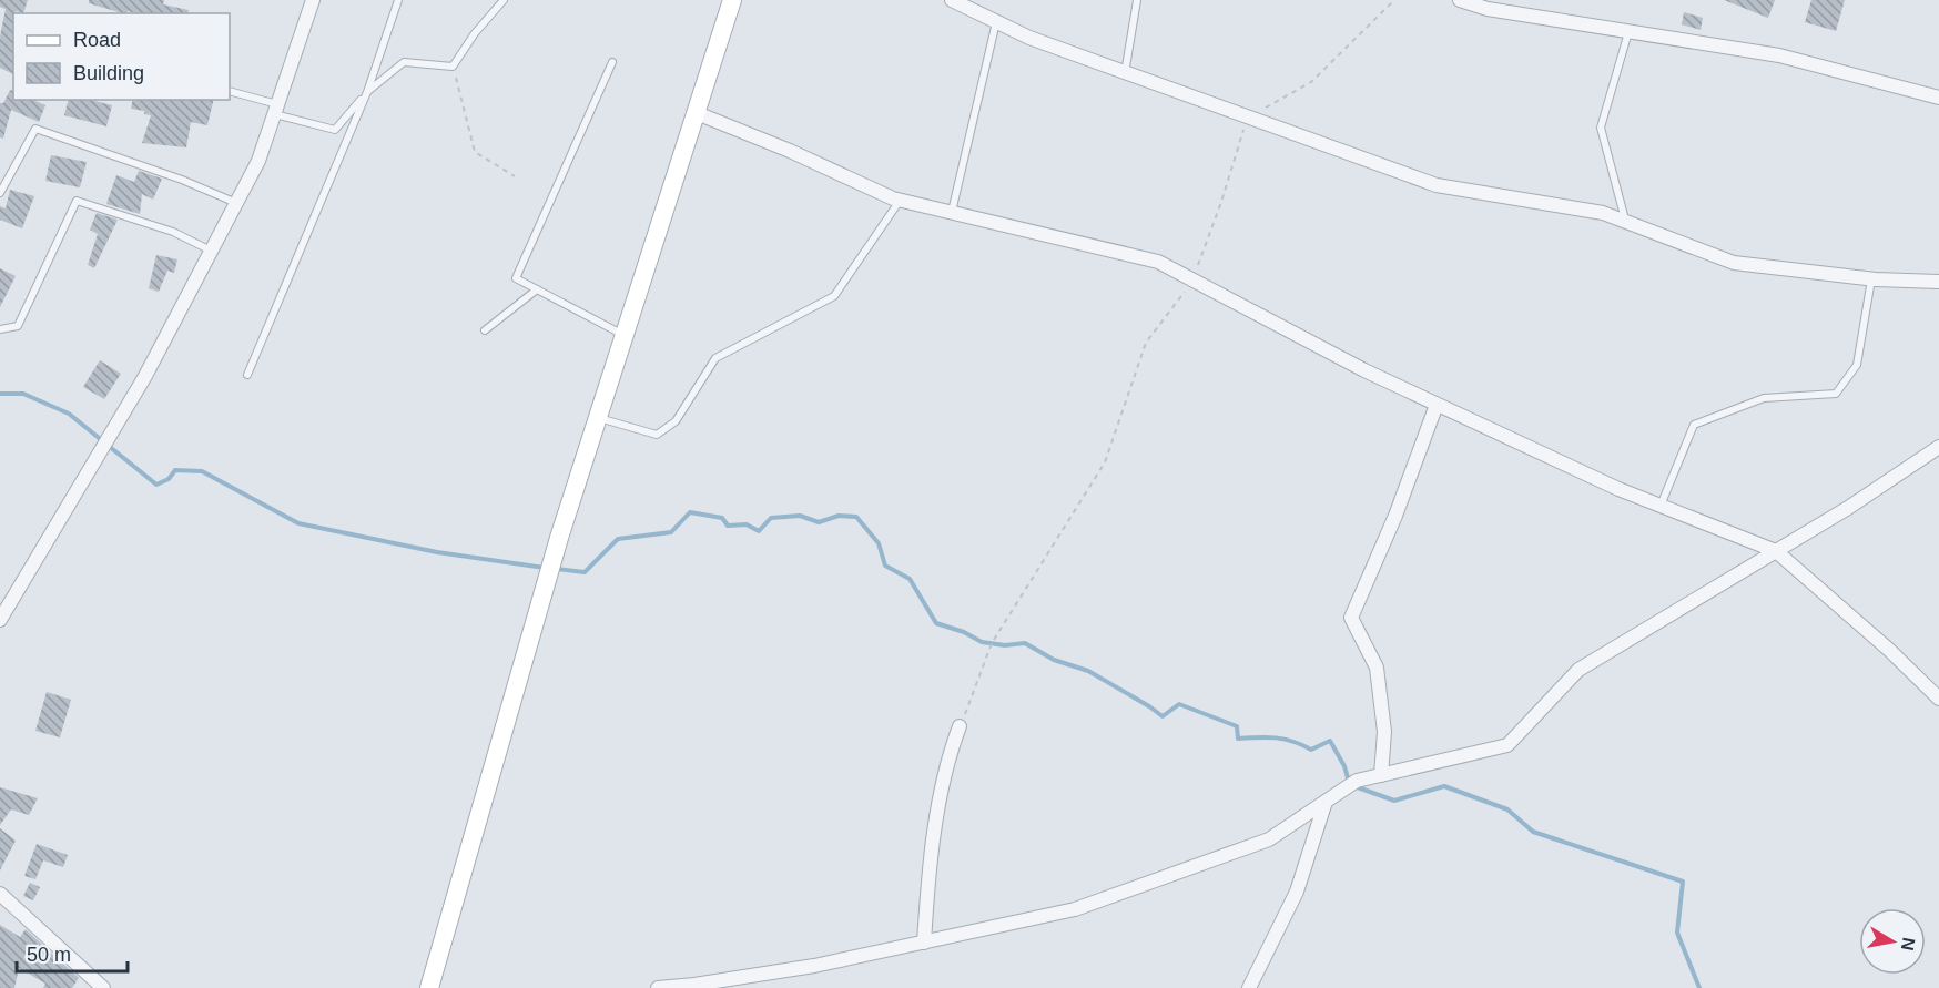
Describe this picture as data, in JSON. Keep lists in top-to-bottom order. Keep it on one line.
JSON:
{"legend":["Road","Building"],"scale_bar":"50 m","north":"right"}
